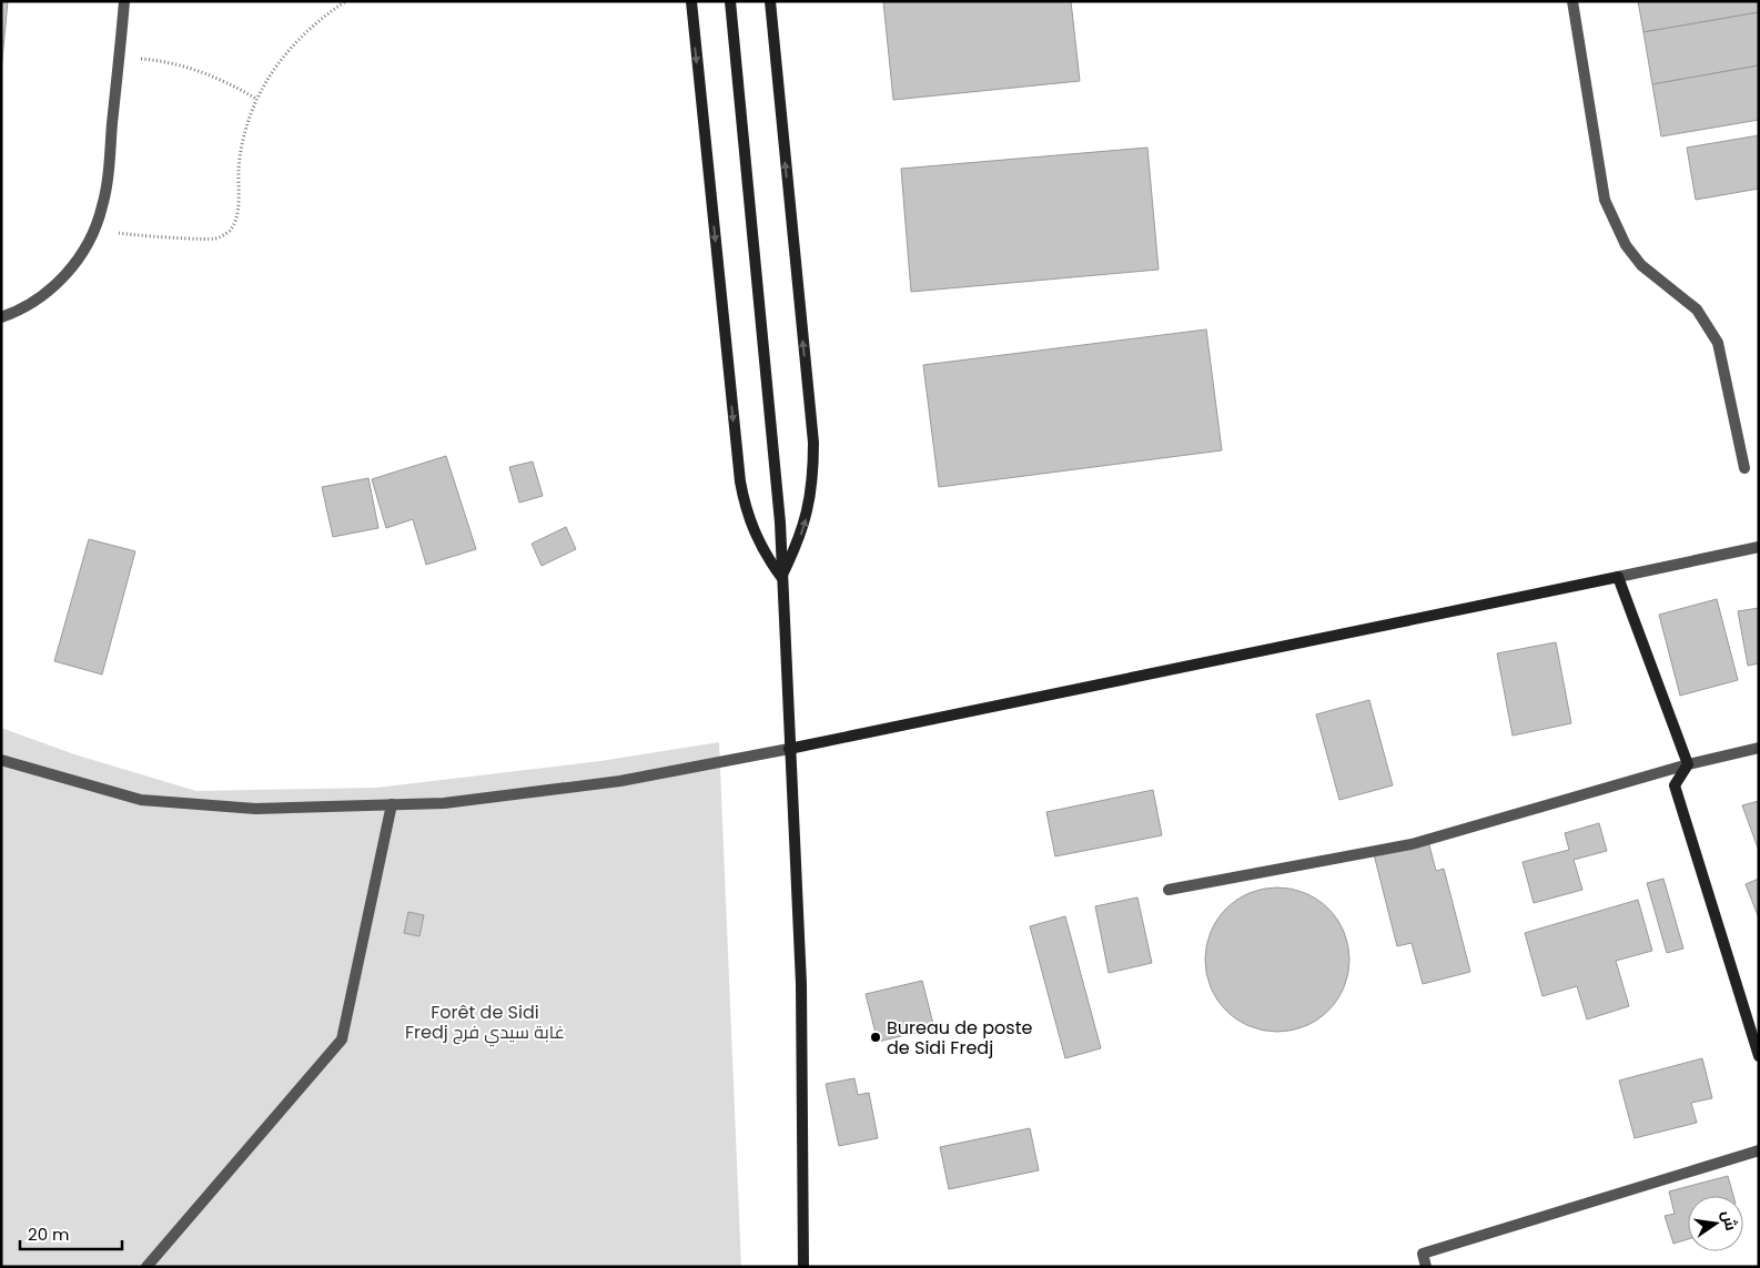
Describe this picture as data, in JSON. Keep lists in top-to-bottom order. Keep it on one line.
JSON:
{"parks":["Forêt de Sidi Fredj غابة سيدي فرج"],"places":["Bureau de poste de Sidi Fredj"],"scale_bar":"20 m","north":"right"}
